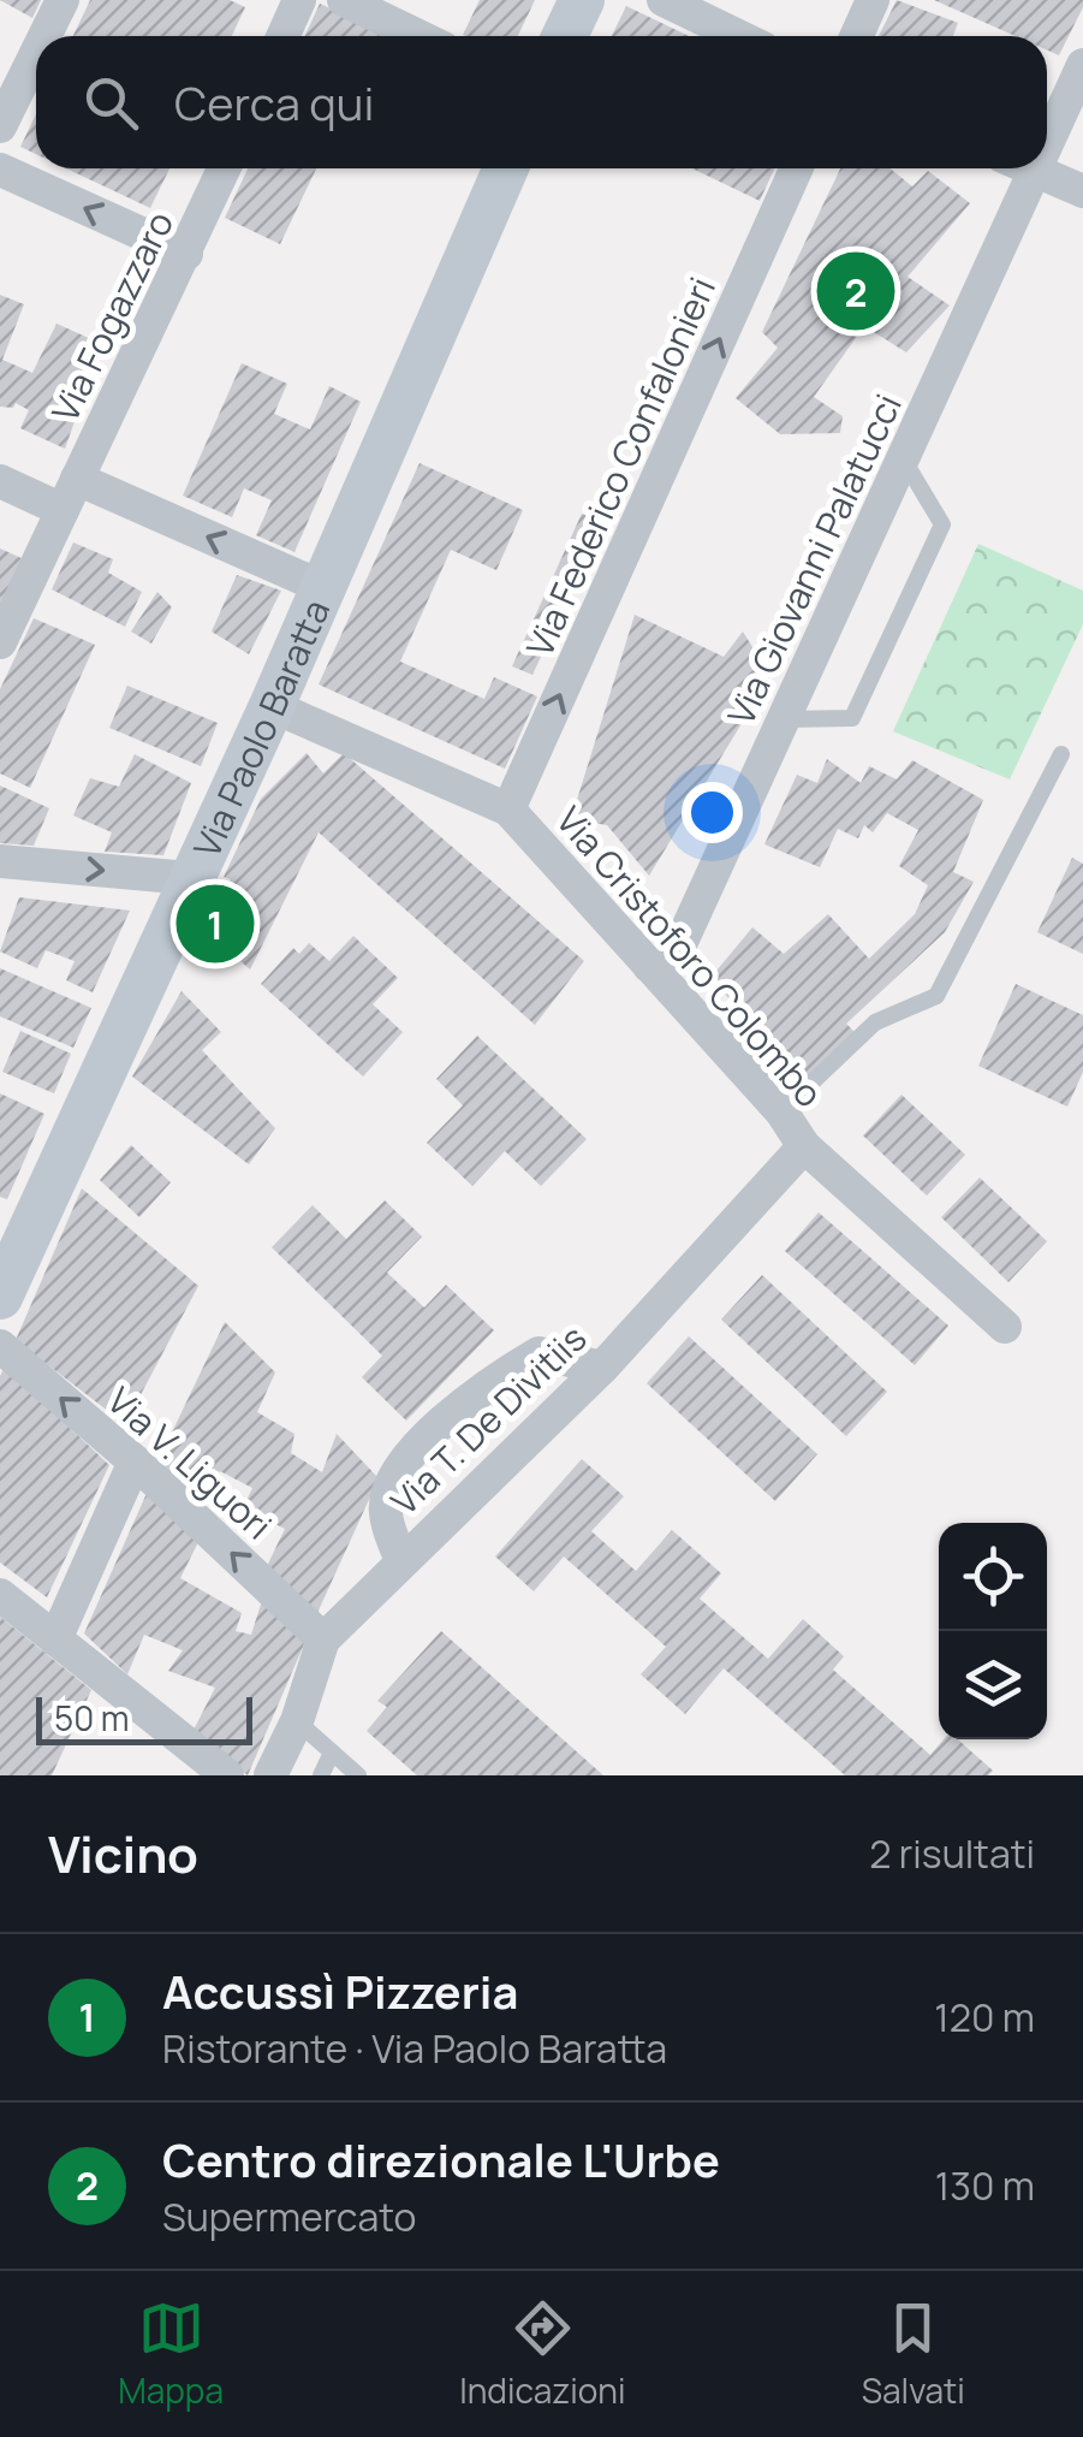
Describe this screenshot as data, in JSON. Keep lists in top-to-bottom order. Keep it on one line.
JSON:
{"streets":{"main road":["Via Paolo Baratta"],"street":["Via Fogazzaro","Via Federico Confalonieri","Via Giovanni Palatucci","Via Cristoforo Colombo","Via T. De Divitiis","Via V. Liguori"]},"crossings":[["Via Federico Confalonieri","Via Cristoforo Colombo"],["Via Giovanni Palatucci","Via Cristoforo Colombo"],["Via Paolo Baratta","Via Cristoforo Colombo"],["Via Cristoforo Colombo","Via T. De Divitiis"],["Via T. De Divitiis","Via V. Liguori"]],"one_way":["Via Federico Confalonieri"],"scale_bar":"50 m","page":{"search":"Cerca qui","pins":["2","1"],"scale":"50 m","heading":["Vicino","2 risultati"],"list":[{"mark":"1","name":"Accussì Pizzeria","note":"Ristorante · Via Paolo Baratta","value":"120 m"},{"mark":"2","name":"Centro direzionale L'Urbe","note":"Supermercato","value":"130 m"}],"nav":["Mappa","Indicazioni","Salvati"]}}
